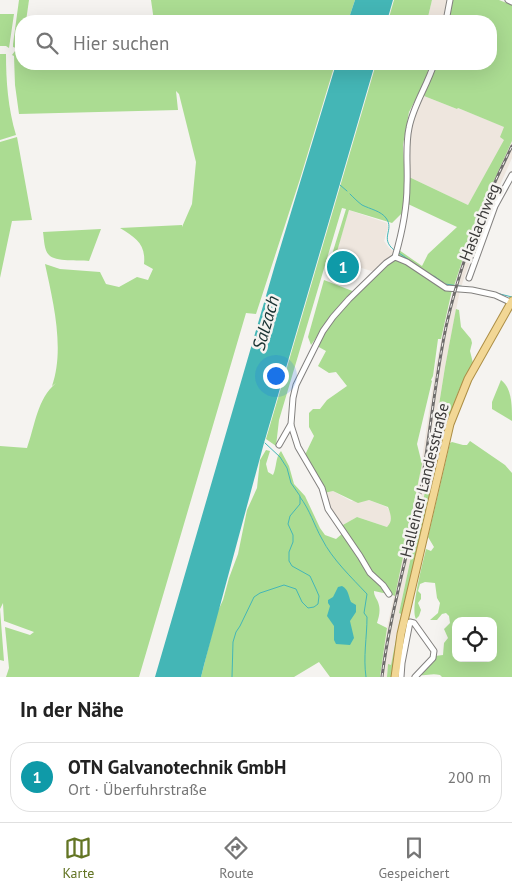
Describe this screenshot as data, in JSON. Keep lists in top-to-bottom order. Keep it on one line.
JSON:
{"streets":{"main road":["Halleiner Landesstraße"],"street":["Haslachweg"]},"water":["Salzach"],"page":{"search":"Hier suchen","pins":"1","heading":"In der Nähe","list":[{"mark":"1","name":"OTN Galvanotechnik GmbH","note":"Ort · Überfuhrstraße","value":"200 m"}],"nav":["Karte","Route","Gespeichert"]}}
